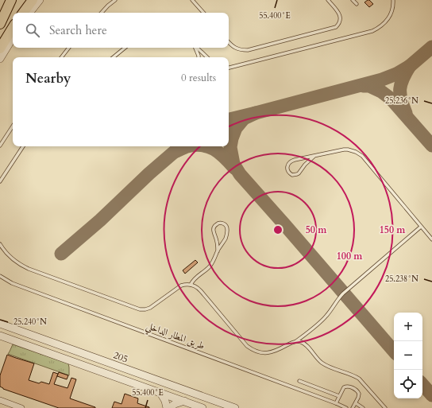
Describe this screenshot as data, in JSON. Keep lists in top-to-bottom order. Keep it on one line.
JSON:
{"streets":{"street":["205"],"lane":["طريق المطار الداخلي"]},"page":{"search":"Search here","heading":["Nearby","0 results"],"map_buttons":["+","−"]},"coordinates":["55.400°E","25.236°N","25.238°N","25.240°N"],"rings":["50 m","150 m","100 m"]}
